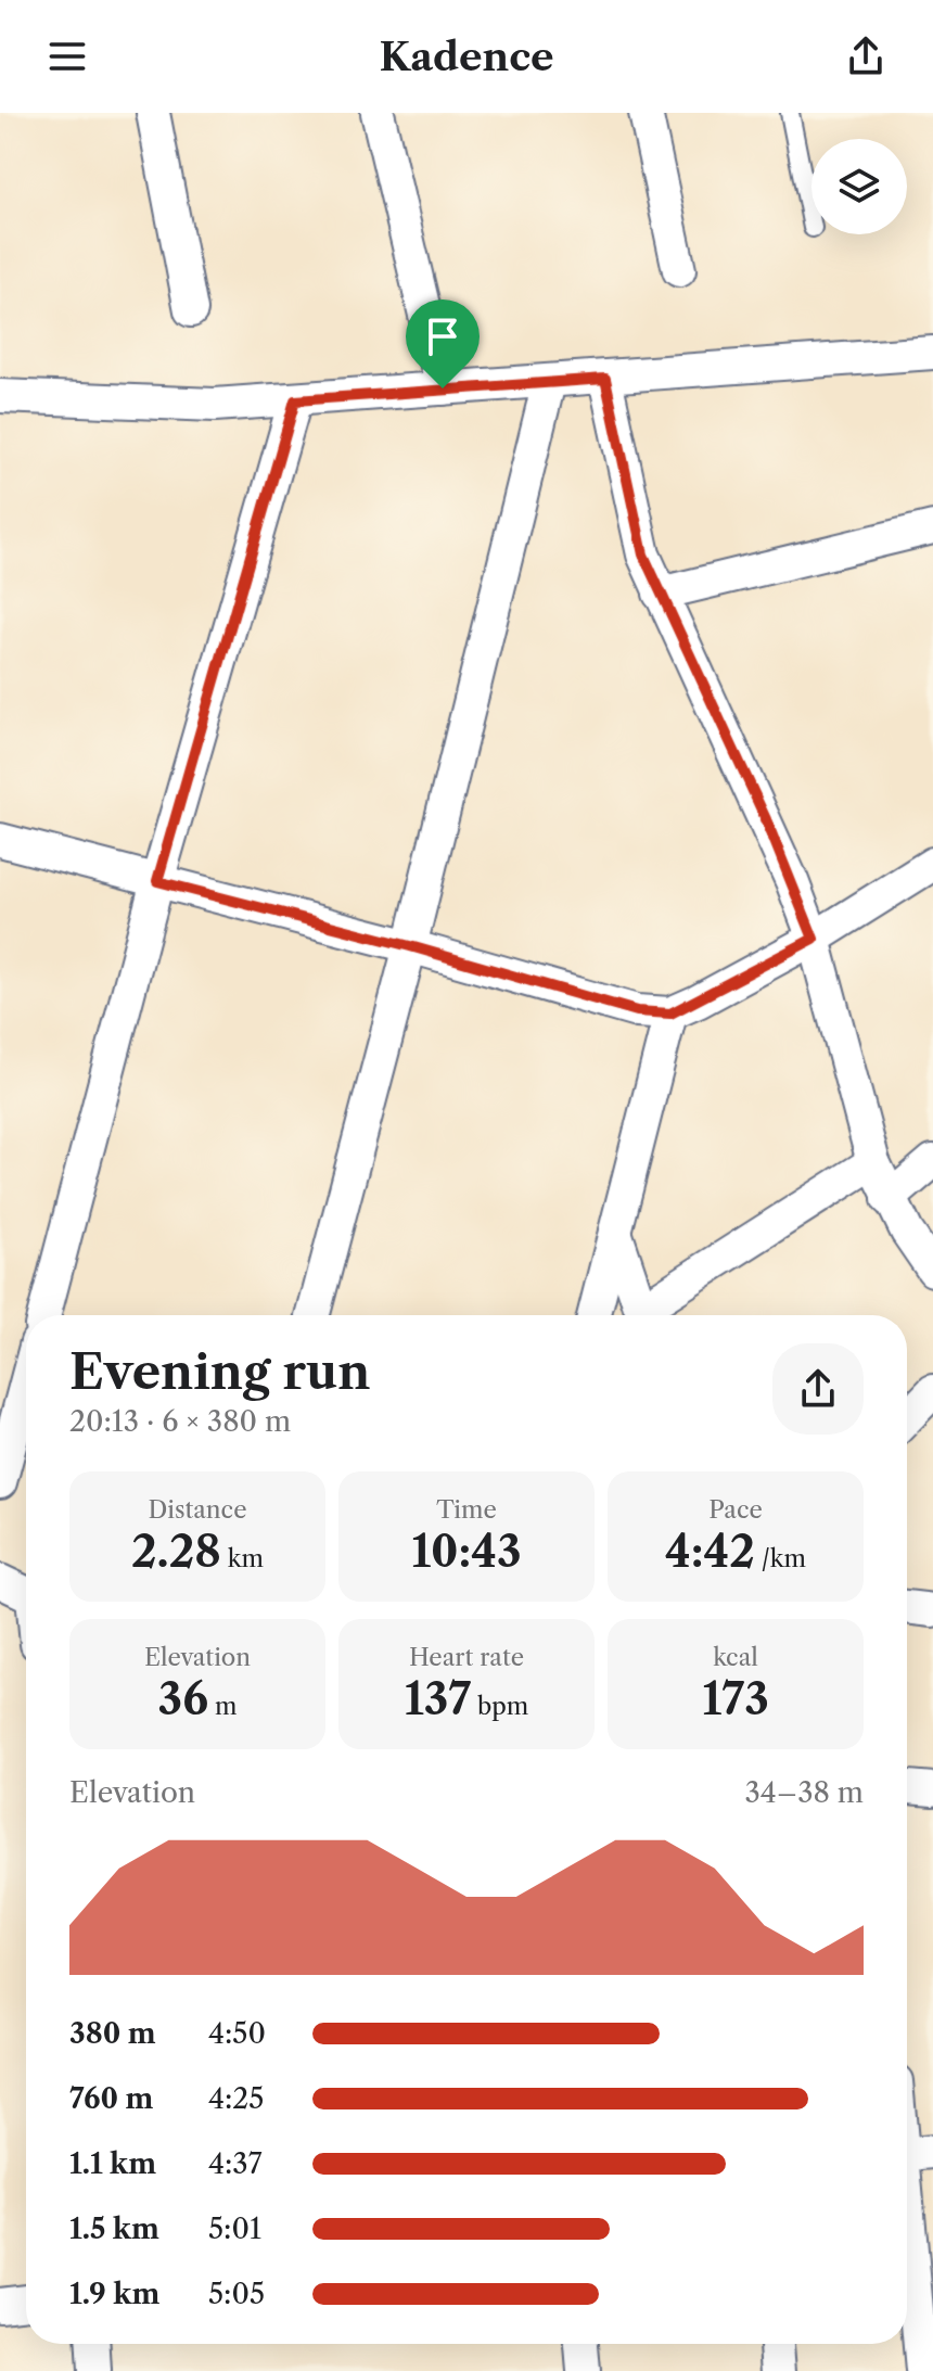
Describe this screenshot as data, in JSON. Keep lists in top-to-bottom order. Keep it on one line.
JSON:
{"page":{"header":"Kadence","heading":["Evening run","20:13 · 6 × 380 m"],"stats":[["Distance","2.28 km"],["Time","10:43"],["Pace","4:42 /km"],["Elevation","36 m"],["Heart rate","137 bpm"],["kcal","173"]],"chart":["Elevation","34–38 m"],"list":[{"name":"380 m","note":"4:50"},{"name":"760 m","note":"4:25"},{"name":"1.1 km","note":"4:37"},{"name":"1.5 km","note":"5:01"},{"name":"1.9 km","note":"5:05"}]}}
